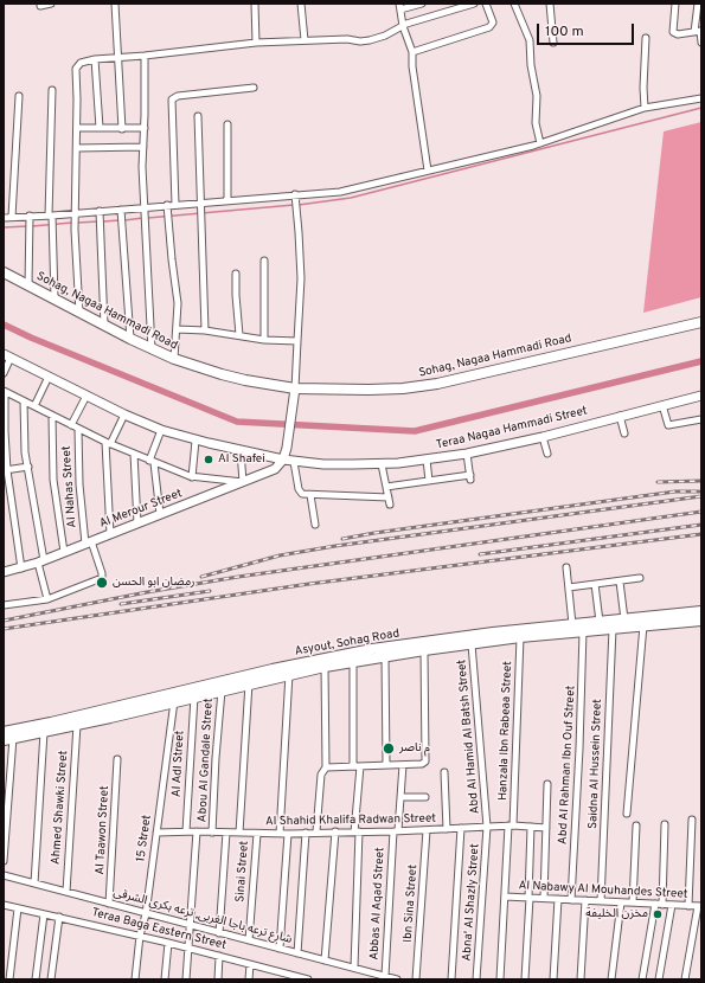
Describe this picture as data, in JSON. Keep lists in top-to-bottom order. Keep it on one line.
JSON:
{"streets":{"main road":["Sohag, Nagaa Hammadi Road","Asyout, Sohag Road"],"street":["Teraa Nagaa Hammadi Street","Al Nahas Street","Al Merour Street","Hanzala Ibn Rabeaa Street","Abd Al Hamid Al Batsh Street","Abou Al Gandale Street","Al Adl Street","Saidna Al Hussein Street","Abd Al Rahman Ibn Ouf Street","Ahmed Shawki Street","Al Shahid Khalifa Radwan Street","Al Taawon Street","15 Street","Sinai Street","Al Nabawy Al Mouhandes Street","Abna' Al Shazly Street","Abbas Al Aqad Street","Ibn Sina Street","شارع ترعه باجا الغربى, ترعه بكرى الشرقى","Teraa Baga Eastern Street"]},"crossings":[["Teraa Nagaa Hammadi Street","Al Merour Street"],["Al Nahas Street","Al Merour Street"],["Asyout, Sohag Road","Hanzala Ibn Rabeaa Street"],["Asyout, Sohag Road","Abd Al Hamid Al Batsh Street"],["Asyout, Sohag Road","Abou Al Gandale Street"],["Asyout, Sohag Road","Al Adl Street"],["Asyout, Sohag Road","Saidna Al Hussein Street"],["Asyout, Sohag Road","Abd Al Rahman Ibn Ouf Street"],["Asyout, Sohag Road","Ahmed Shawki Street"],["Asyout, Sohag Road","15 Street"],["Hanzala Ibn Rabeaa Street","Al Shahid Khalifa Radwan Street"],["Hanzala Ibn Rabeaa Street","Al Nabawy Al Mouhandes Street"],["Abd Al Hamid Al Batsh Street","Al Shahid Khalifa Radwan Street"],["Abd Al Hamid Al Batsh Street","Abna' Al Shazly Street"],["Abou Al Gandale Street","Al Shahid Khalifa Radwan Street"],["Al Adl Street","Al Shahid Khalifa Radwan Street"],["Saidna Al Hussein Street","Al Nabawy Al Mouhandes Street"],["Abd Al Rahman Ibn Ouf Street","Al Nabawy Al Mouhandes Street"],["Ahmed Shawki Street","شارع ترعه باجا الغربى, ترعه بكرى الشرقى"],["Al Shahid Khalifa Radwan Street","15 Street"],["Al Shahid Khalifa Radwan Street","Sinai Street"],["Al Shahid Khalifa Radwan Street","Abna' Al Shazly Street"],["Al Shahid Khalifa Radwan Street","Abbas Al Aqad Street"],["Al Shahid Khalifa Radwan Street","Ibn Sina Street"],["Al Taawon Street","شارع ترعه باجا الغربى, ترعه بكرى الشرقى"],["15 Street","شارع ترعه باجا الغربى, ترعه بكرى الشرقى"],["15 Street","Teraa Baga Eastern Street"],["Sinai Street","شارع ترعه باجا الغربى, ترعه بكرى الشرقى"],["Abbas Al Aqad Street","شارع ترعه باجا الغربى, ترعه بكرى الشرقى"]],"places":["Al Shafei","رمضان ابو الحسن","م ناصر","مخزن الخليفة"],"scale_bar":"100 m"}
